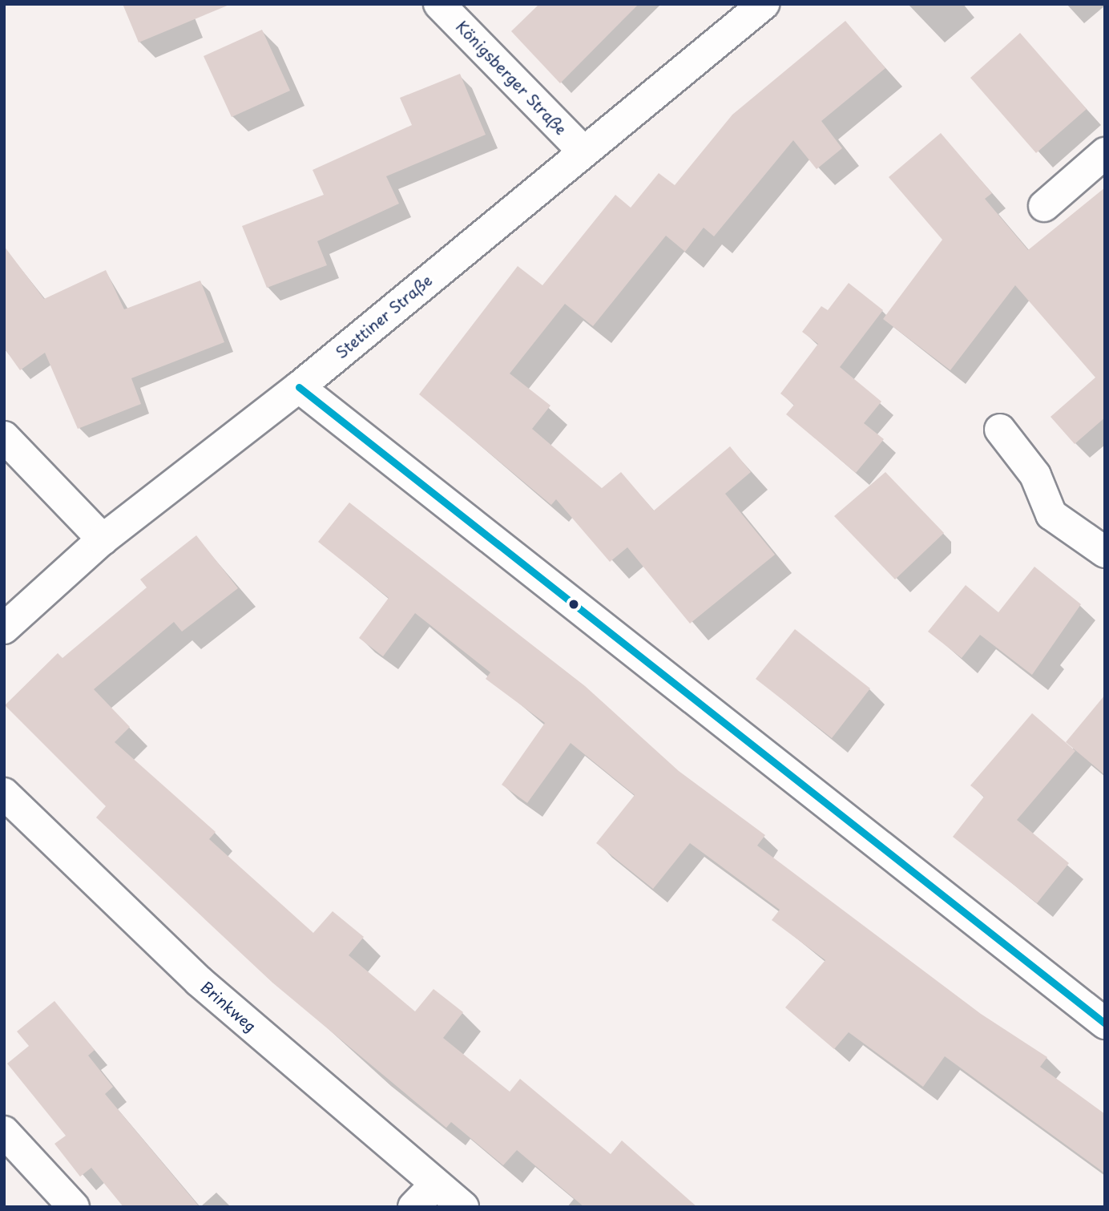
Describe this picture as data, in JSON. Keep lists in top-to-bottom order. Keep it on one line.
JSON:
{"streets":{"street":["Königsberger Straße","Stettiner Straße","Brinkweg"]},"crossings":[["Königsberger Straße","Stettiner Straße"]]}
